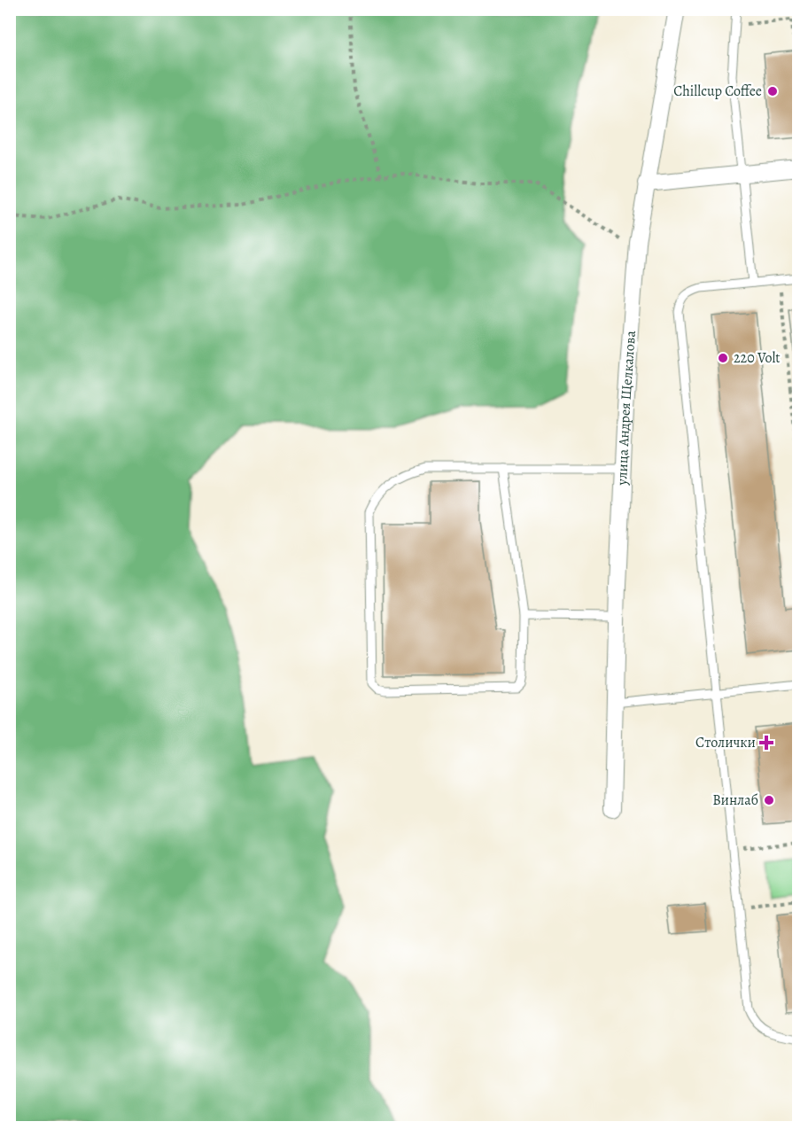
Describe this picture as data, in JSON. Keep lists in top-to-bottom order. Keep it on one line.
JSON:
{"streets":{"street":["улица Андрея Щелкалова"]},"places":{"other":["Chillcup Coffee","220 Volt","Винлаб"],"health":["Столички"]}}
